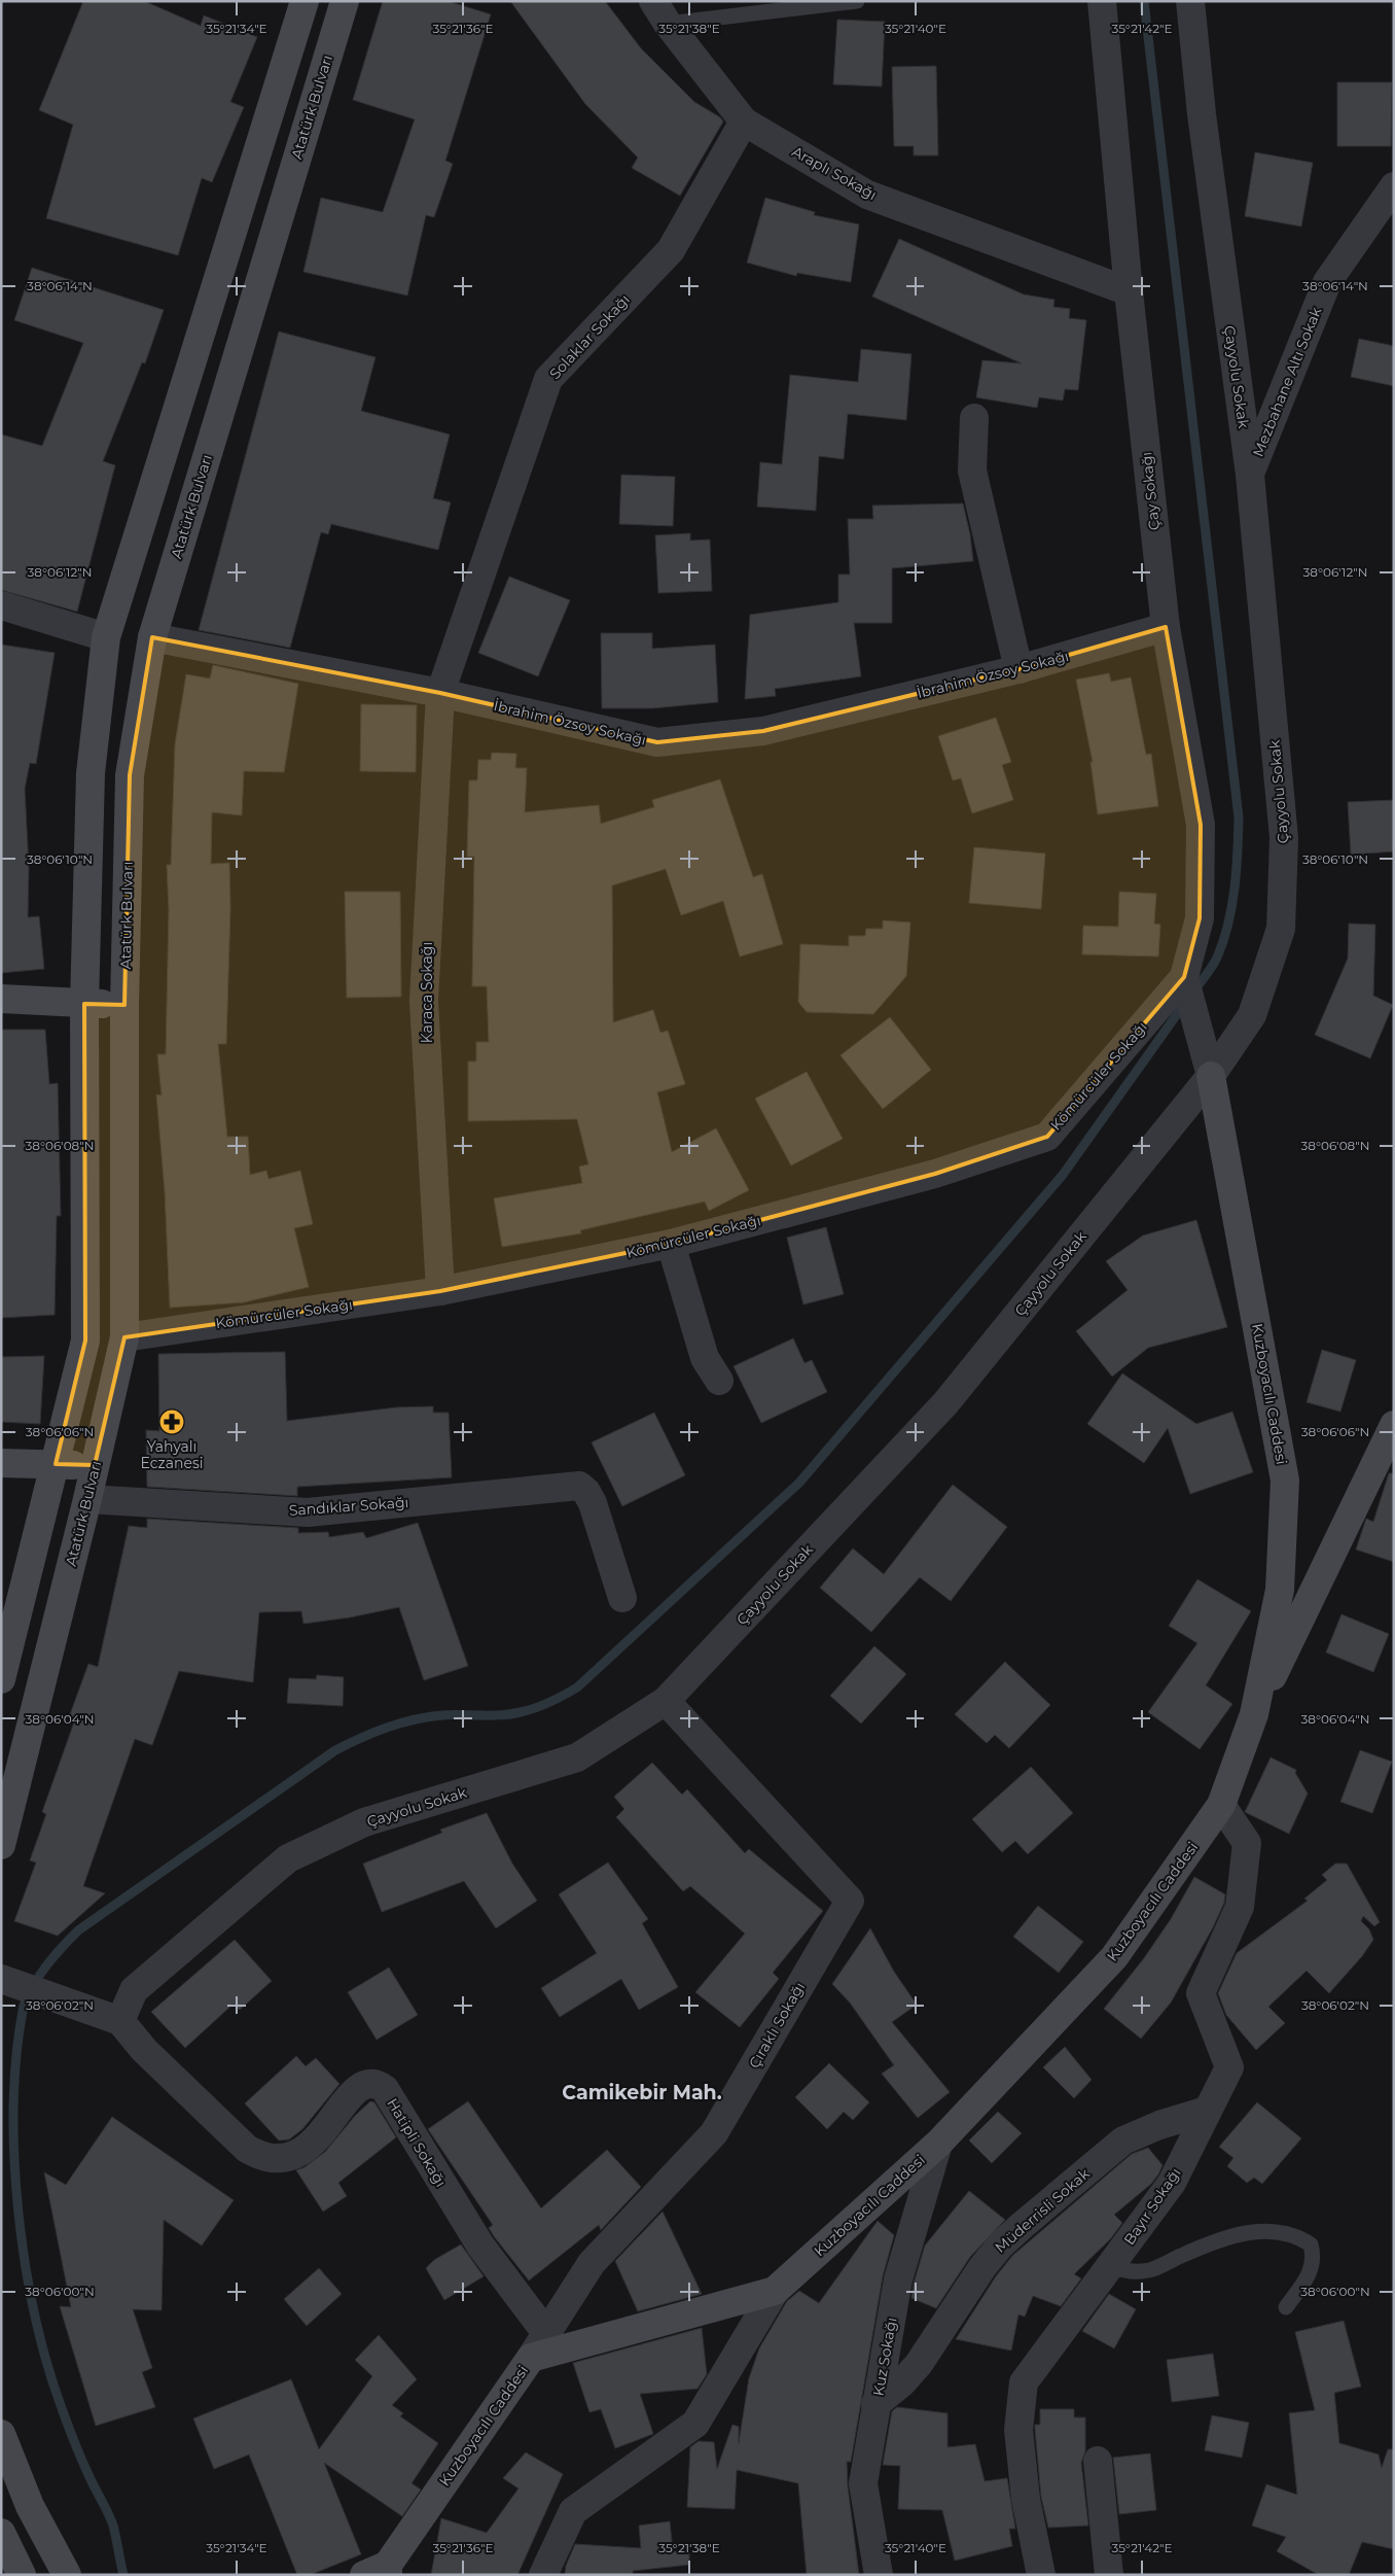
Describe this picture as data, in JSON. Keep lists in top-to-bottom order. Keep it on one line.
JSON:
{"streets":{"main road":["Atatürk Bulvarı","Kuzboyacılı Caddesi"],"street":["Araplı Sokağı","Solaklar Sokağı","Çayyolu Sokak","Mezbahane Altı Sokak","Çay Sokağı","İbrahim Özsoy Sokağı","Karaca Sokağı","Kömürcüler Sokağı","Sandıklar Sokağı","Çıraklı Sokağı","Hatipli Sokağı","Bayır Sokağı","Müderrisli Sokak","Kuz Sokağı"]},"crossings":[["Atatürk Bulvarı","İbrahim Özsoy Sokağı"],["Atatürk Bulvarı","Kömürcüler Sokağı"],["Atatürk Bulvarı","Sandıklar Sokağı"],["Araplı Sokağı","Solaklar Sokağı"],["Araplı Sokağı","Çay Sokağı"],["Solaklar Sokağı","İbrahim Özsoy Sokağı"],["Solaklar Sokağı","Karaca Sokağı"],["Çayyolu Sokak","Mezbahane Altı Sokak"],["Çayyolu Sokak","Kuzboyacılı Caddesi"],["Çayyolu Sokak","Çıraklı Sokağı"],["Çayyolu Sokak","Hatipli Sokağı"],["Çay Sokağı","İbrahim Özsoy Sokağı"],["Çay Sokağı","Kömürcüler Sokağı"],["İbrahim Özsoy Sokağı","Karaca Sokağı"],["Karaca Sokağı","Kömürcüler Sokağı"],["Kuzboyacılı Caddesi","Çıraklı Sokağı"],["Kuzboyacılı Caddesi","Bayır Sokağı"],["Kuzboyacılı Caddesi","Kuz Sokağı"],["Çıraklı Sokağı","Hatipli Sokağı"],["Bayır Sokağı","Müderrisli Sokak"],["Müderrisli Sokak","Kuz Sokağı"]],"districts":["Camikebir Mah."],"places":{"pharmacy":["Yahyalı Eczanesi"]},"coordinates":["35°21'34\"E","35°21'36\"E","35°21'38\"E","35°21'40\"E","35°21'42\"E","38°06'14\"N","38°06'12\"N","38°06'10\"N","38°06'08\"N","38°06'06\"N","38°06'04\"N","38°06'02\"N","38°06'00\"N"]}
